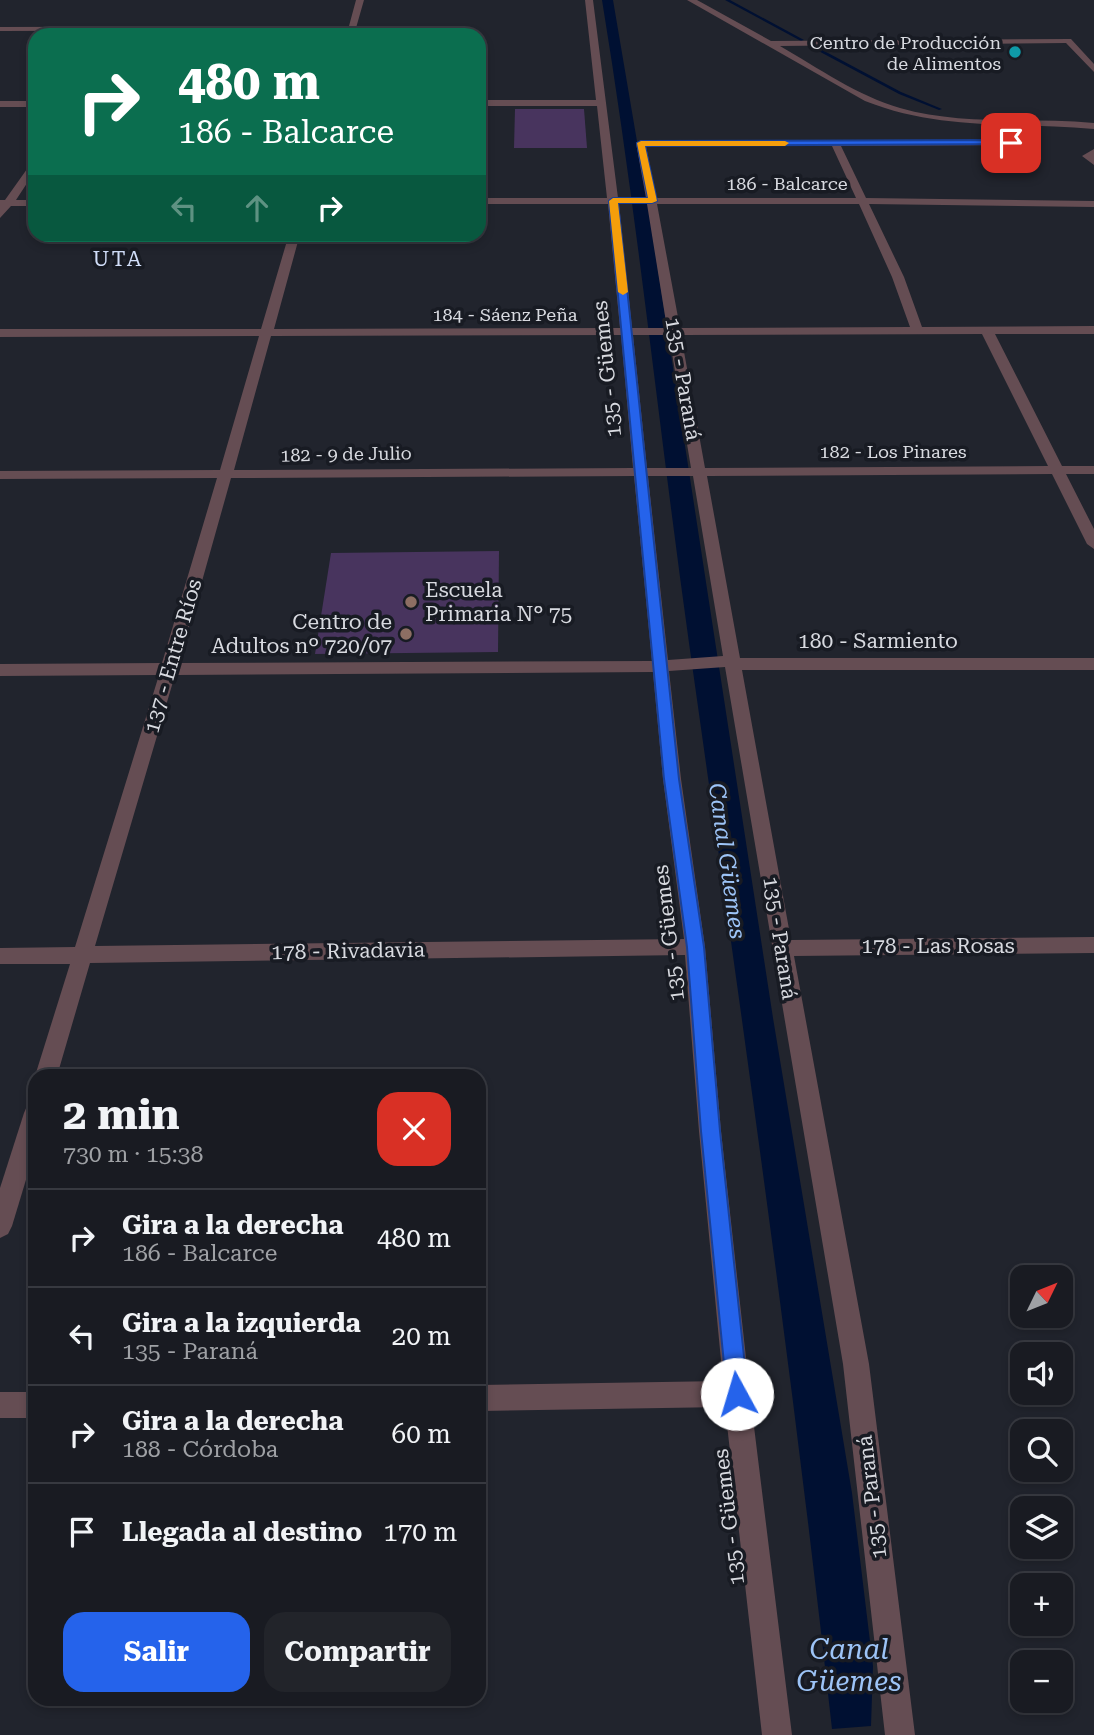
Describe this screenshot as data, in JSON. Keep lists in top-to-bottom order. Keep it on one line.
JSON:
{"streets":{"street":["186 - Balcarce","184 - Sáenz Peña","135 - Güemes","135 - Paraná","182 - Los Pinares","182 - 9 de Julio","180 - Sarmiento","137 - Entre Ríos","178 - Las Rosas","178 - Rivadavia"]},"crossings":[["186 - Balcarce","135 - Güemes"],["186 - Balcarce","135 - Paraná"],["184 - Sáenz Peña","135 - Güemes"],["184 - Sáenz Peña","135 - Paraná"],["184 - Sáenz Peña","137 - Entre Ríos"],["135 - Güemes","182 - 9 de Julio"],["135 - Güemes","180 - Sarmiento"],["135 - Güemes","178 - Rivadavia"],["135 - Paraná","182 - Los Pinares"],["135 - Paraná","182 - 9 de Julio"],["135 - Paraná","180 - Sarmiento"],["135 - Paraná","178 - Las Rosas"],["182 - Los Pinares","182 - 9 de Julio"],["182 - 9 de Julio","137 - Entre Ríos"],["180 - Sarmiento","137 - Entre Ríos"],["137 - Entre Ríos","178 - Rivadavia"]],"districts":["UTA"],"water":["Canal Güemes"],"places":["Centro de Producción de Alimentos","Escuela Primaria N° 75","Centro de Adultos nº 720/07"],"north":"top right","page":{"turn":["480 m","186 - Balcarce"],"heading":["2 min","730 m · 15:38"],"list":[{"name":"Gira a la derecha","note":"186 - Balcarce","value":"480 m"},{"name":"Gira a la izquierda","note":"135 - Paraná","value":"20 m"},{"name":"Gira a la derecha","note":"188 - Córdoba","value":"60 m"},{"name":"Llegada al destino","value":"170 m"}],"map_buttons":["+","−"],"buttons":["Salir","Compartir"]}}
